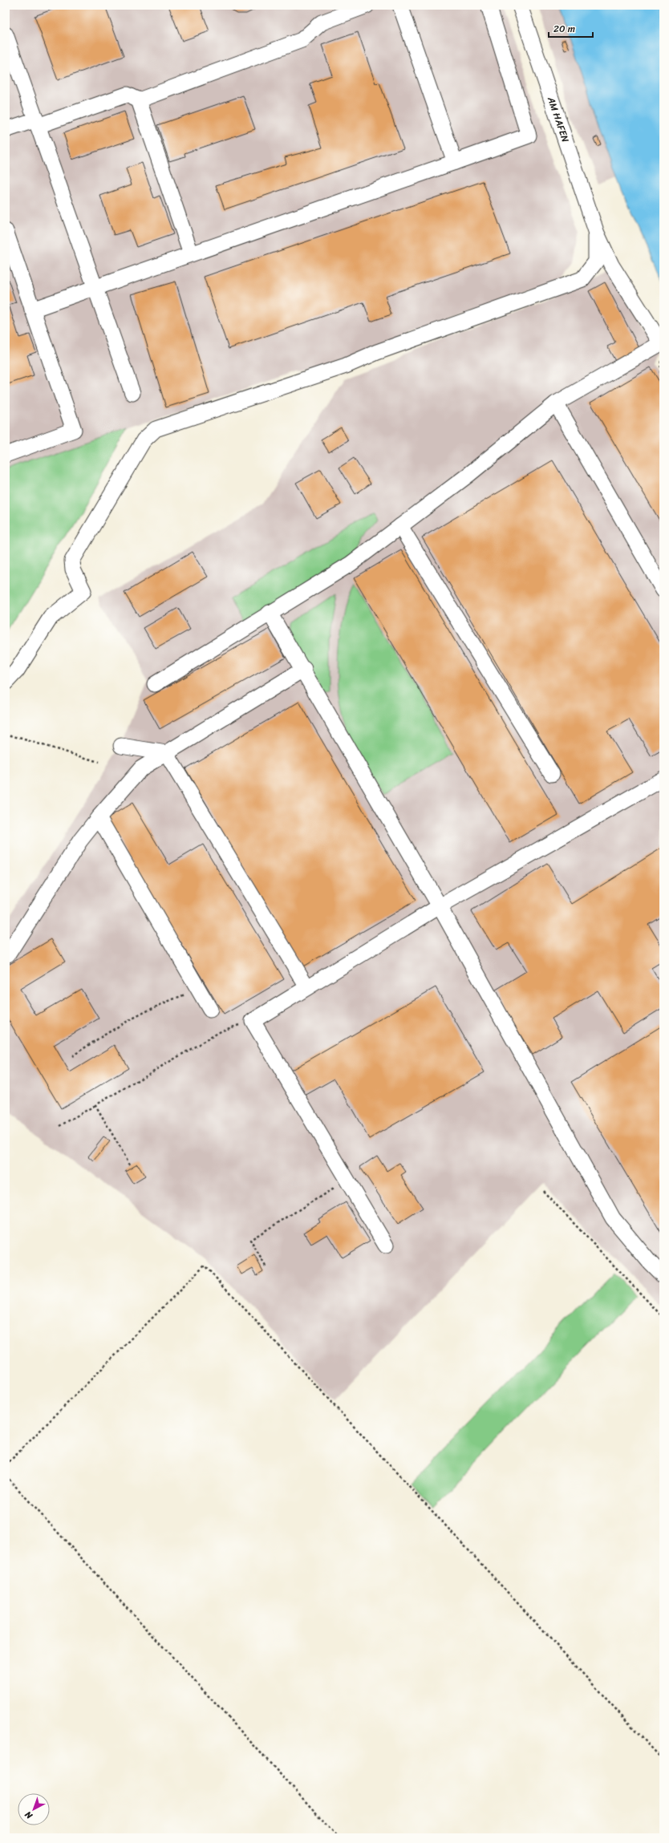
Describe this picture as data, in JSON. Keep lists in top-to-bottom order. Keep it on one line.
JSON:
{"streets":{"street":["AM HAFEN"]},"scale_bar":"20 m","north":"bottom left"}
